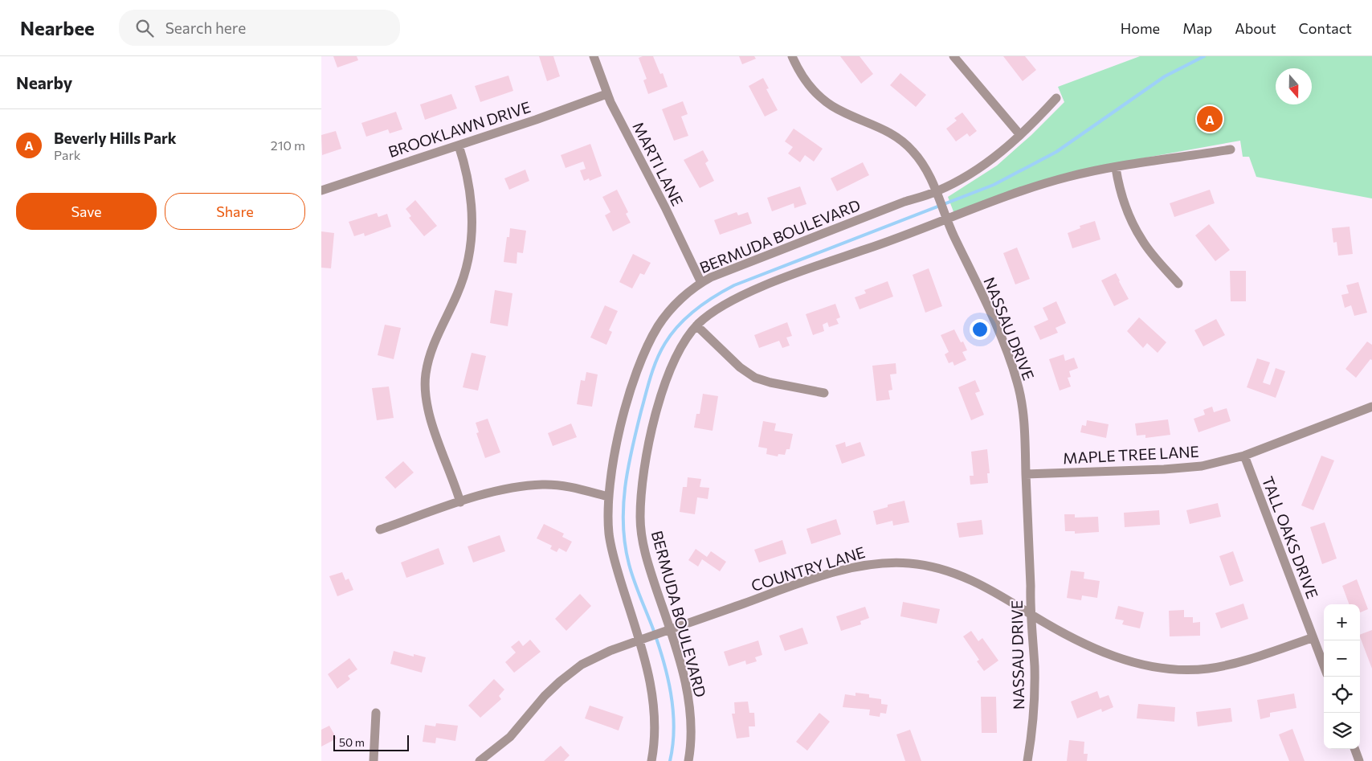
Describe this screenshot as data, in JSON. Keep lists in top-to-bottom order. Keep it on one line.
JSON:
{"streets":{"street":["BROOKLAWN DRIVE","MARTI LANE","BERMUDA BOULEVARD","NASSAU DRIVE","MAPLE TREE LANE","TALL OAKS DRIVE","COUNTRY LANE"]},"crossings":[["BROOKLAWN DRIVE","MARTI LANE"],["MARTI LANE","BERMUDA BOULEVARD"],["BERMUDA BOULEVARD","NASSAU DRIVE"],["BERMUDA BOULEVARD","COUNTRY LANE"],["NASSAU DRIVE","MAPLE TREE LANE"],["NASSAU DRIVE","COUNTRY LANE"],["MAPLE TREE LANE","TALL OAKS DRIVE"],["TALL OAKS DRIVE","COUNTRY LANE"]],"scale_bar":"50 m","north":"bottom","page":{"header":"Nearbee","search":"Search here","nav":["Home","Map","About","Contact"],"heading":"Nearby","pins":"A","list":[{"mark":"A","name":"Beverly Hills Park","note":"Park","value":"210 m"}],"buttons":["Save","Share"],"map_buttons":["+","−"],"scale":"50 m"}}
